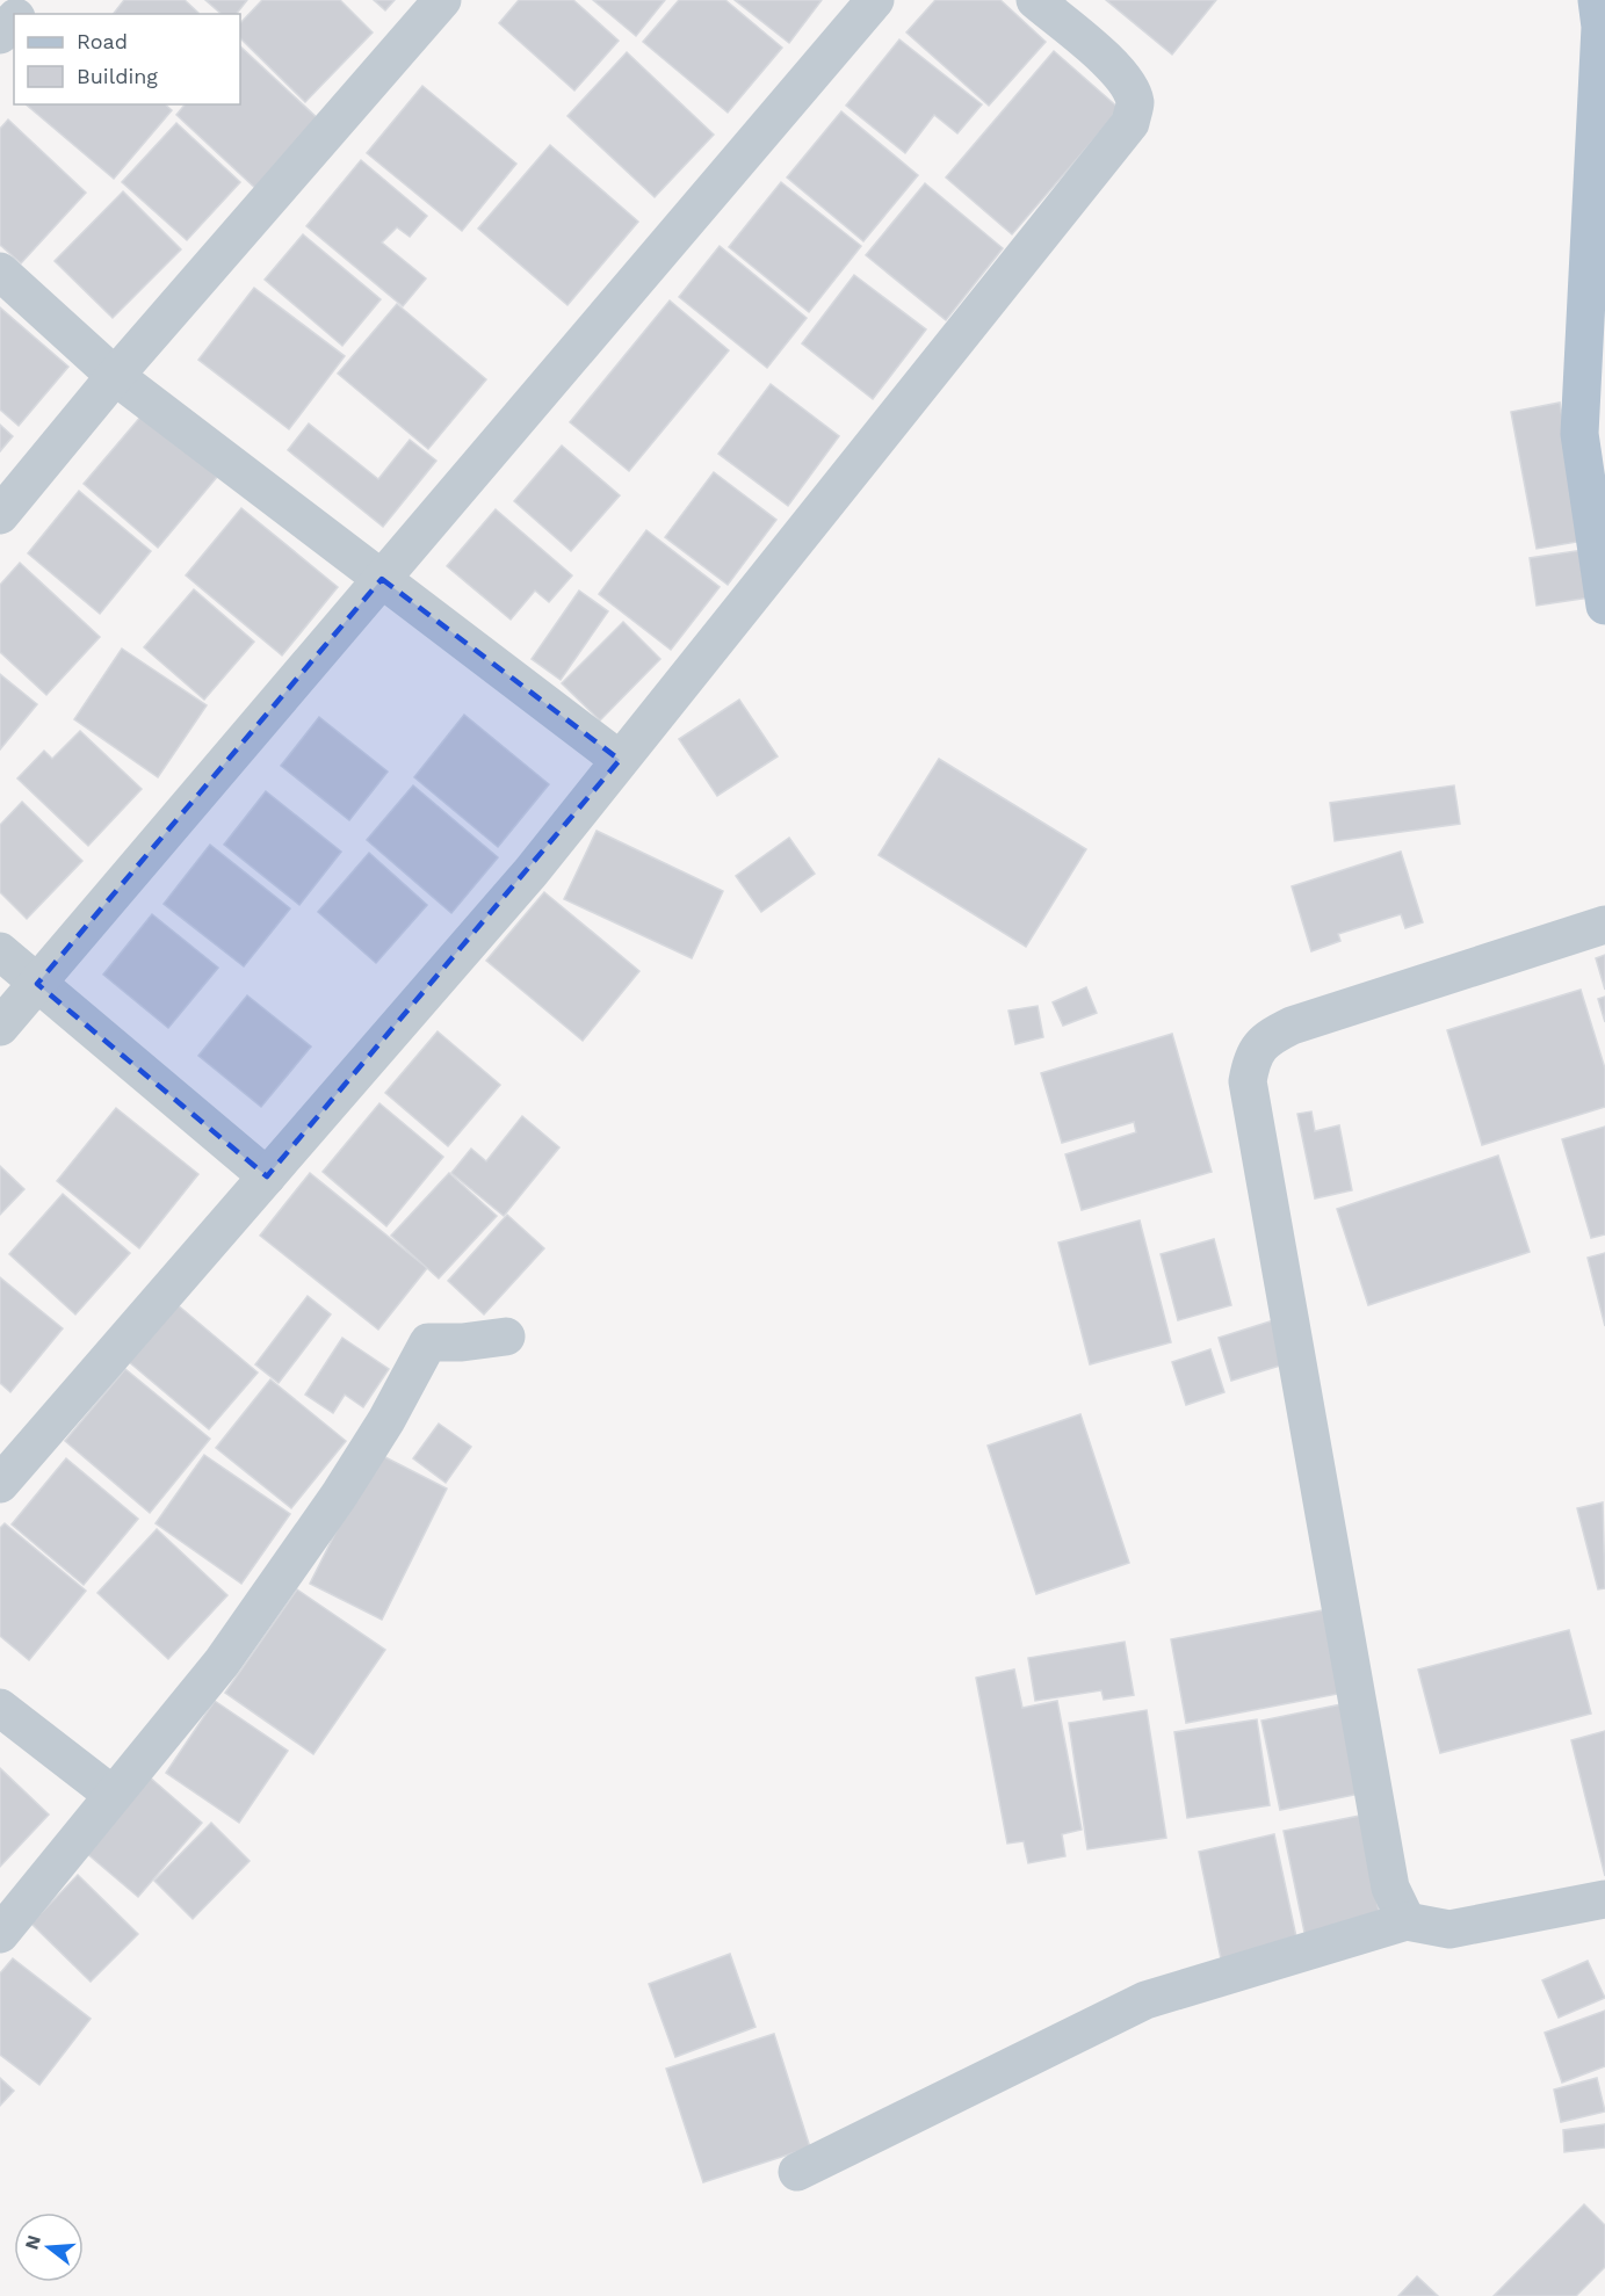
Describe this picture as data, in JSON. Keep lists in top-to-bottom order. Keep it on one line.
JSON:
{"legend":["Road","Building"],"north":"left"}
